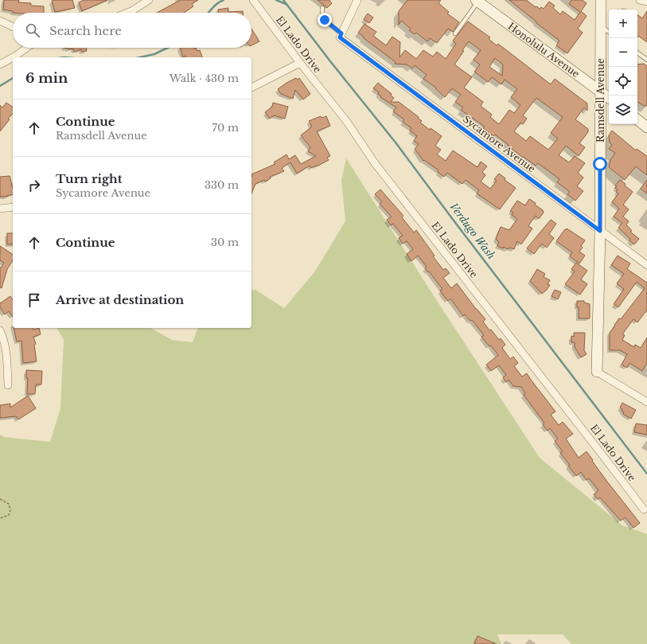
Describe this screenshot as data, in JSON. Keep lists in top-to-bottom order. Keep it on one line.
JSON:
{"streets":{"street":["El Lado Drive","Honolulu Avenue","Ramsdell Avenue","Sycamore Avenue"]},"crossings":[["Honolulu Avenue","Ramsdell Avenue"],["Ramsdell Avenue","Sycamore Avenue"]],"water":["Verdugo Wash"],"page":{"map_buttons":["+","−"],"search":"Search here","heading":["6 min","Walk · 430 m"],"list":[["Continue","Ramsdell Avenue","70 m"],["Turn right","Sycamore Avenue","330 m"],["Continue","30 m"],"Arrive at destination"]}}
